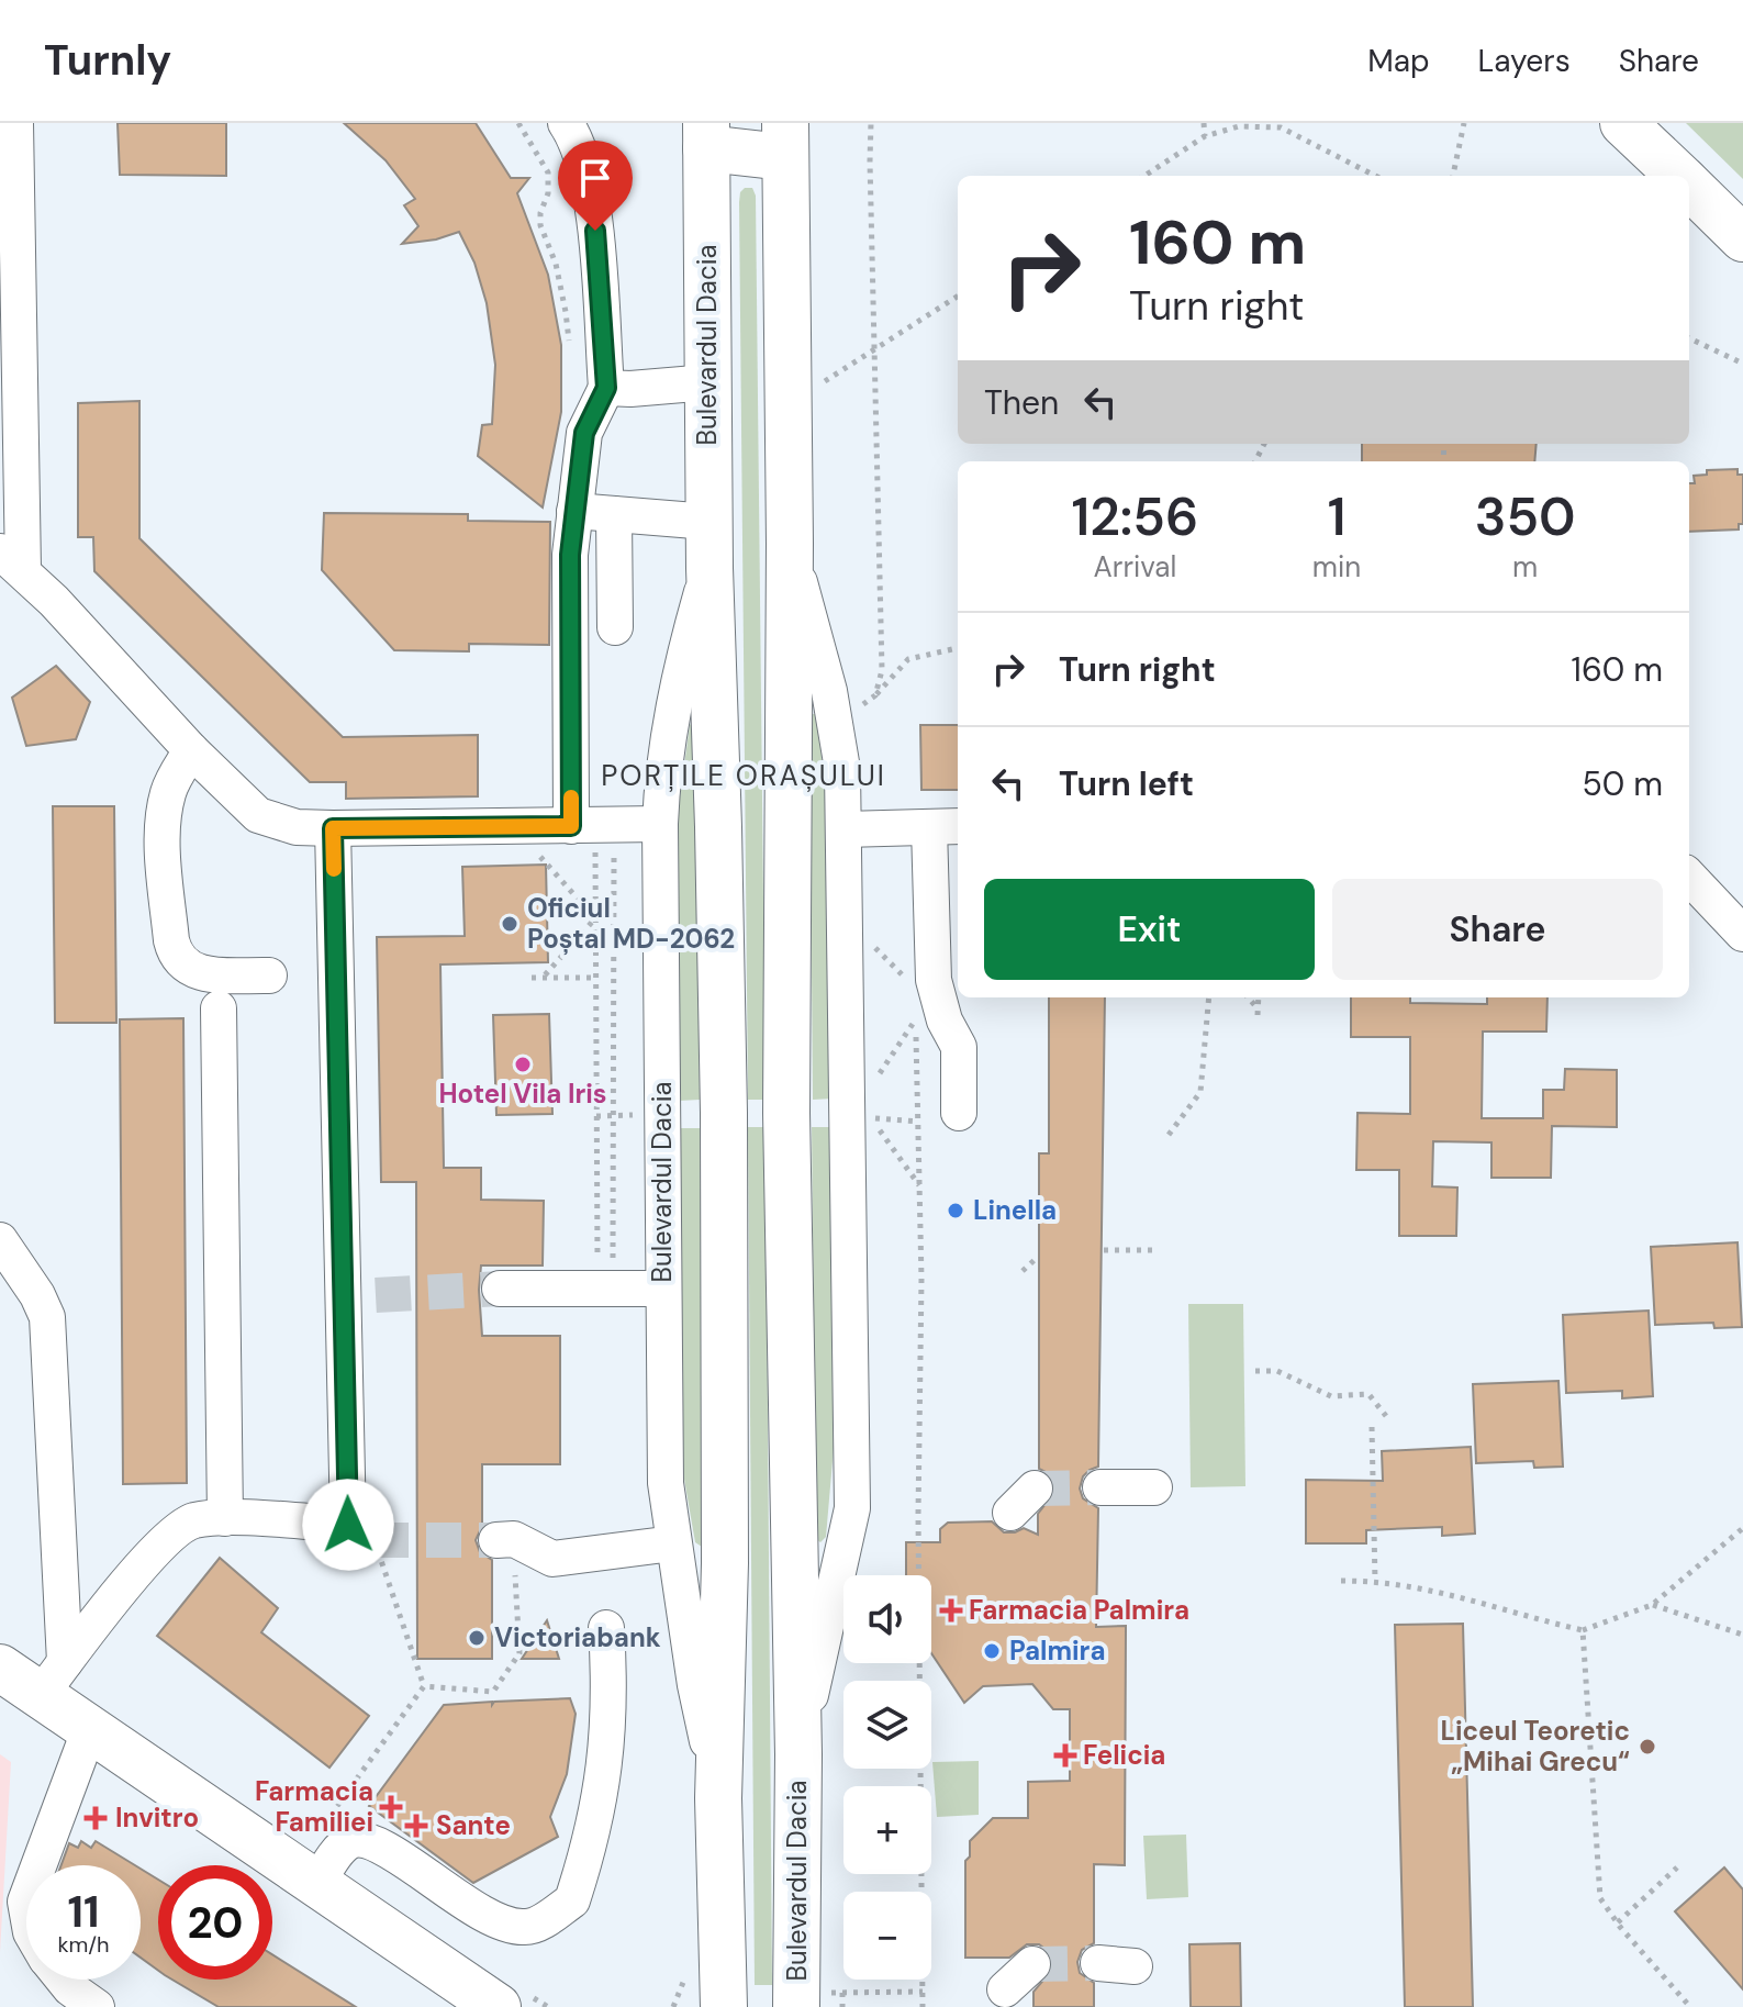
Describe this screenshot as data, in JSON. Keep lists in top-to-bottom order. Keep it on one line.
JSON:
{"streets":{"main road":["Bulevardul Dacia"]},"districts":["PORȚILE ORAȘULUI"],"places":{"other":["Oficiul Poștal MD-2062","Hotel Vila Iris","Linella","Victoriabank","Palmira","Liceul Teoretic „Mihai Grecu“"],"health":["Farmacia Palmira","Felicia","Farmacia Familiei","Invitro","Sante"]},"page":{"header":"Turnly","nav":["Map","Layers","Share"],"turn":["160 m","Turn right"],"then":"Then","eta":["12:56","Arrival","1","min","350","m"],"list":[{"name":"Turn right","value":"160 m"},{"name":"Turn left","value":"50 m"}],"buttons":["Exit","Share"],"map_buttons":["+","−"],"speed":"11 km/h","limit":"20"}}
